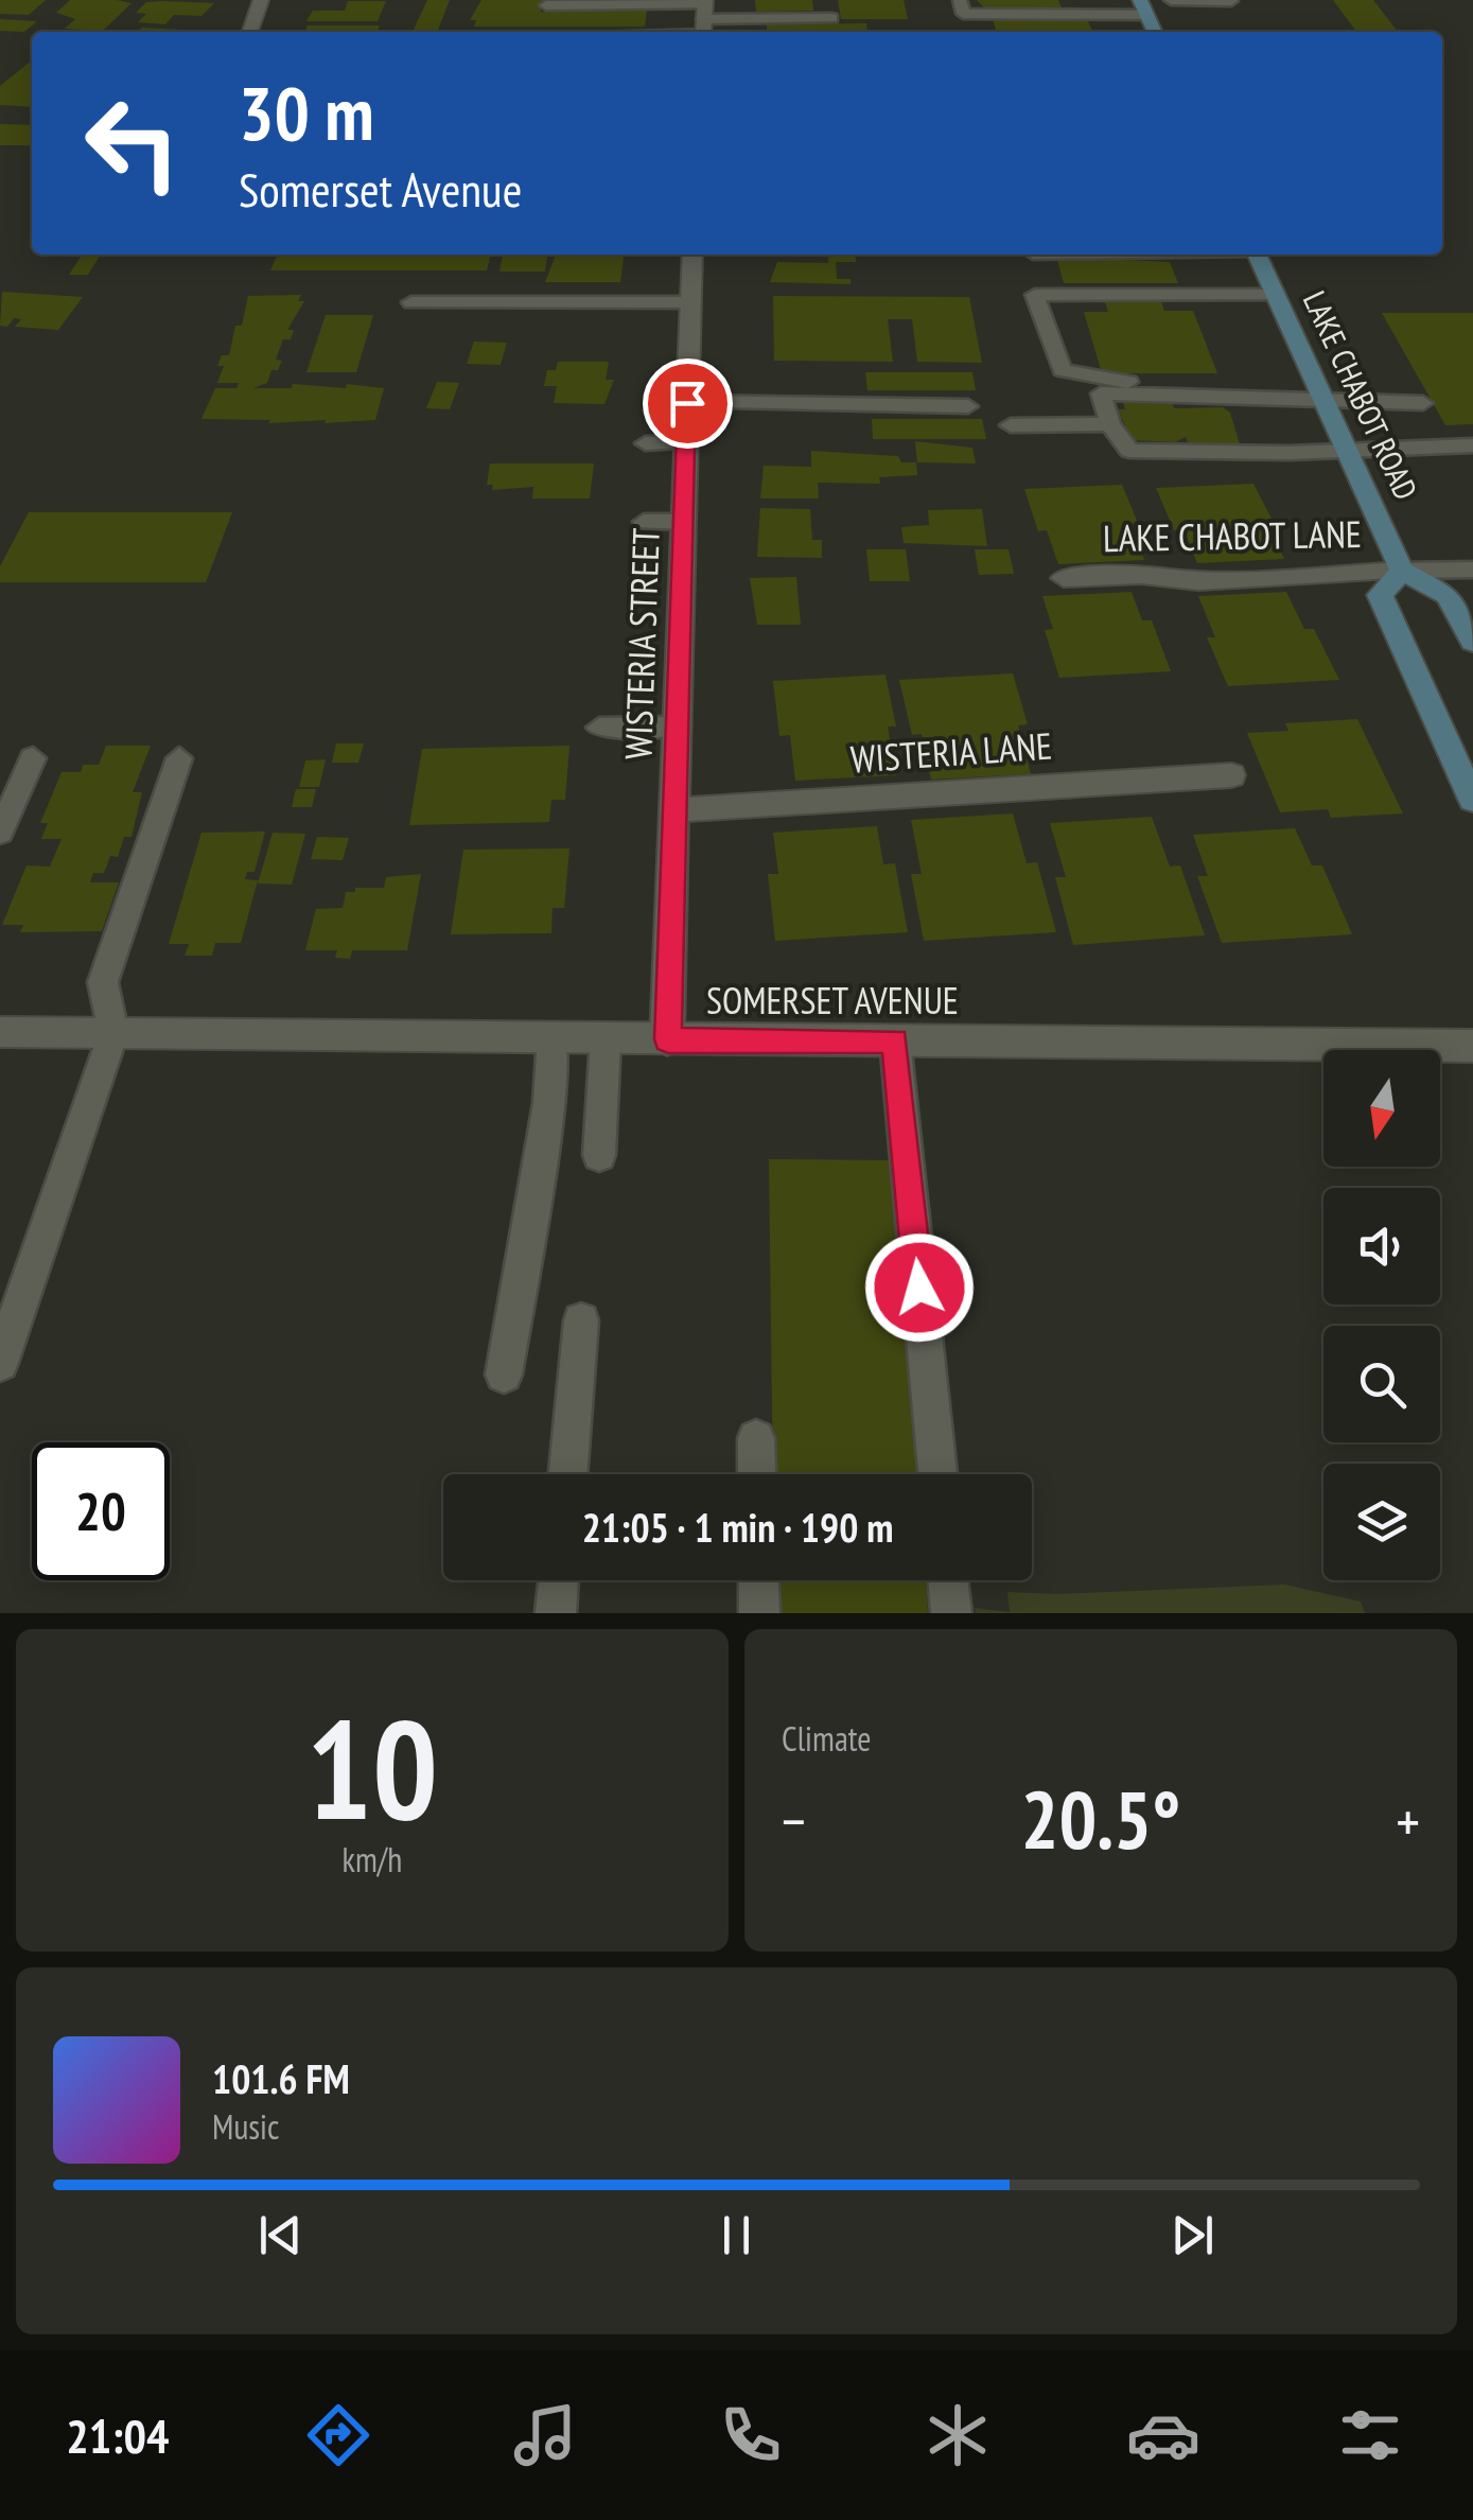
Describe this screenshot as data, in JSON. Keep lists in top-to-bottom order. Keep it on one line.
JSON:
{"streets":{"main road":["LAKE CHABOT ROAD"],"street":["LAKE CHABOT LANE","WISTERIA STREET","WISTERIA LANE","SOMERSET AVENUE"]},"crossings":[["LAKE CHABOT ROAD","LAKE CHABOT LANE"],["WISTERIA STREET","WISTERIA LANE"],["WISTERIA STREET","SOMERSET AVENUE"]],"north":"bottom","page":{"turn":["30 m","Somerset Avenue"],"limit":"20","trip":"21:05 · 1 min · 190 m","tile":[["10","km/h"],"Climate"],"heat":["−","20.5°","+"],"song":["101.6 FM","Music"],"tabs":"21:04"}}
